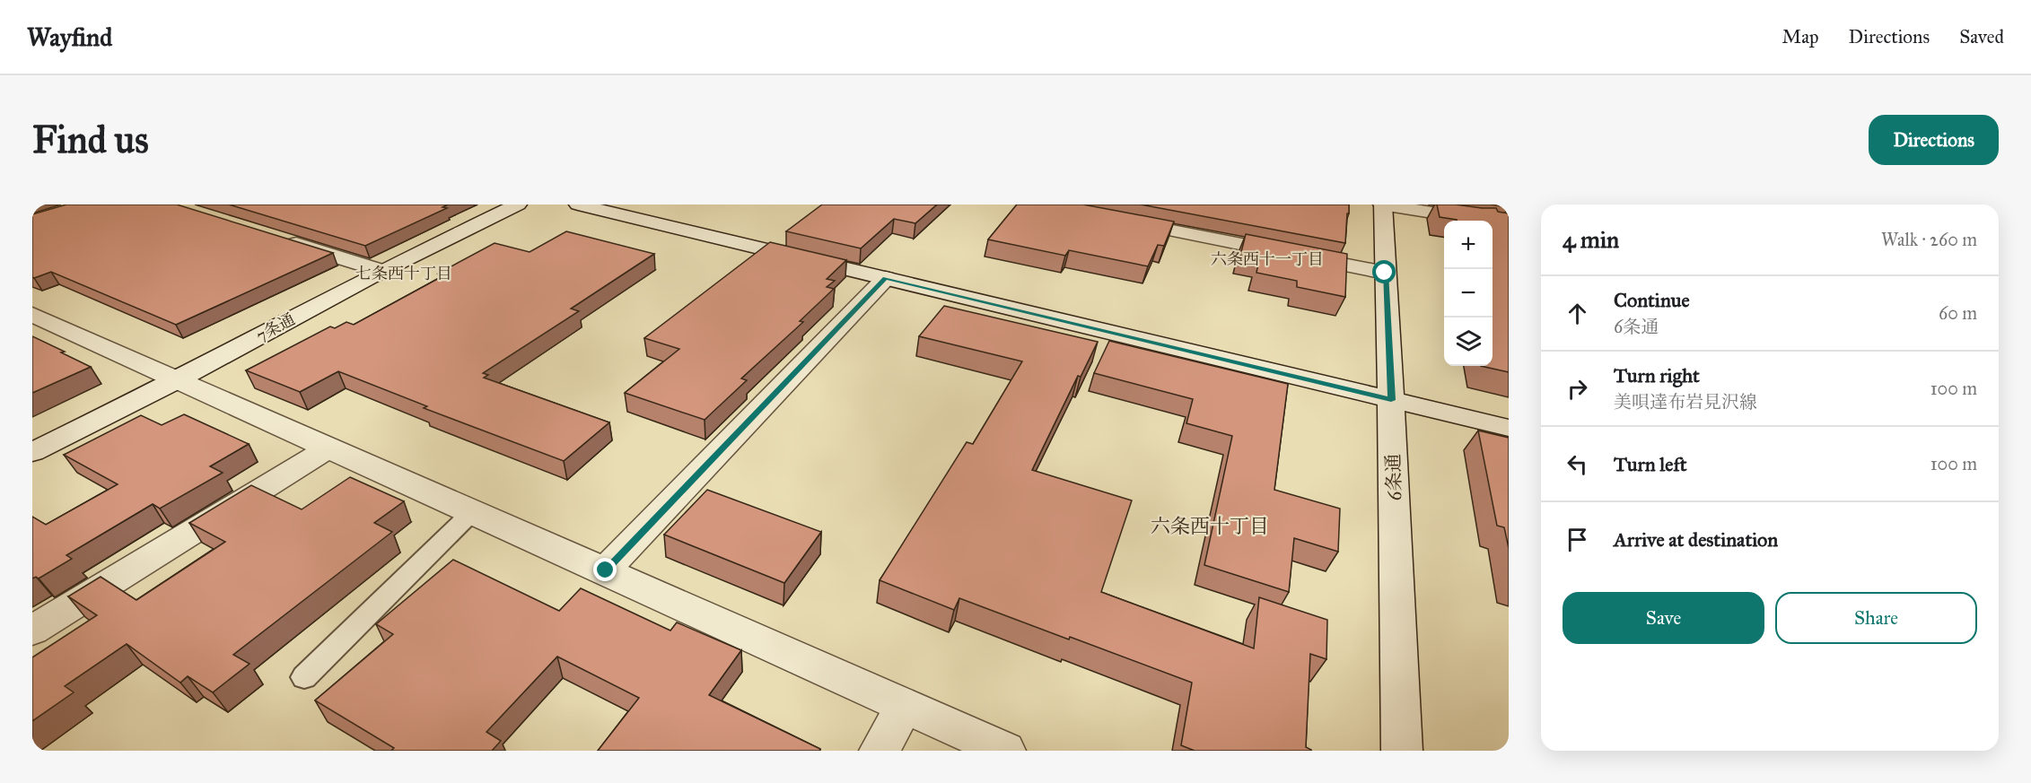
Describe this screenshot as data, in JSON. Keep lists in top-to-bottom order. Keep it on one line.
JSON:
{"streets":{"street":["7条通","6条通"]},"districts":["六条西十一丁目","七条西十丁目","六条西十丁目"],"page":{"header":"Wayfind","nav":["Map","Directions","Saved"],"buttons":["Directions",["Save","Share"]],"title":"Find us","heading":["4 min","Walk · 260 m"],"map_buttons":["+","−"],"list":[["Continue","6条通","60 m"],["Turn right","美唄達布岩見沢線","100 m"],["Turn left","100 m"],"Arrive at destination"]}}
